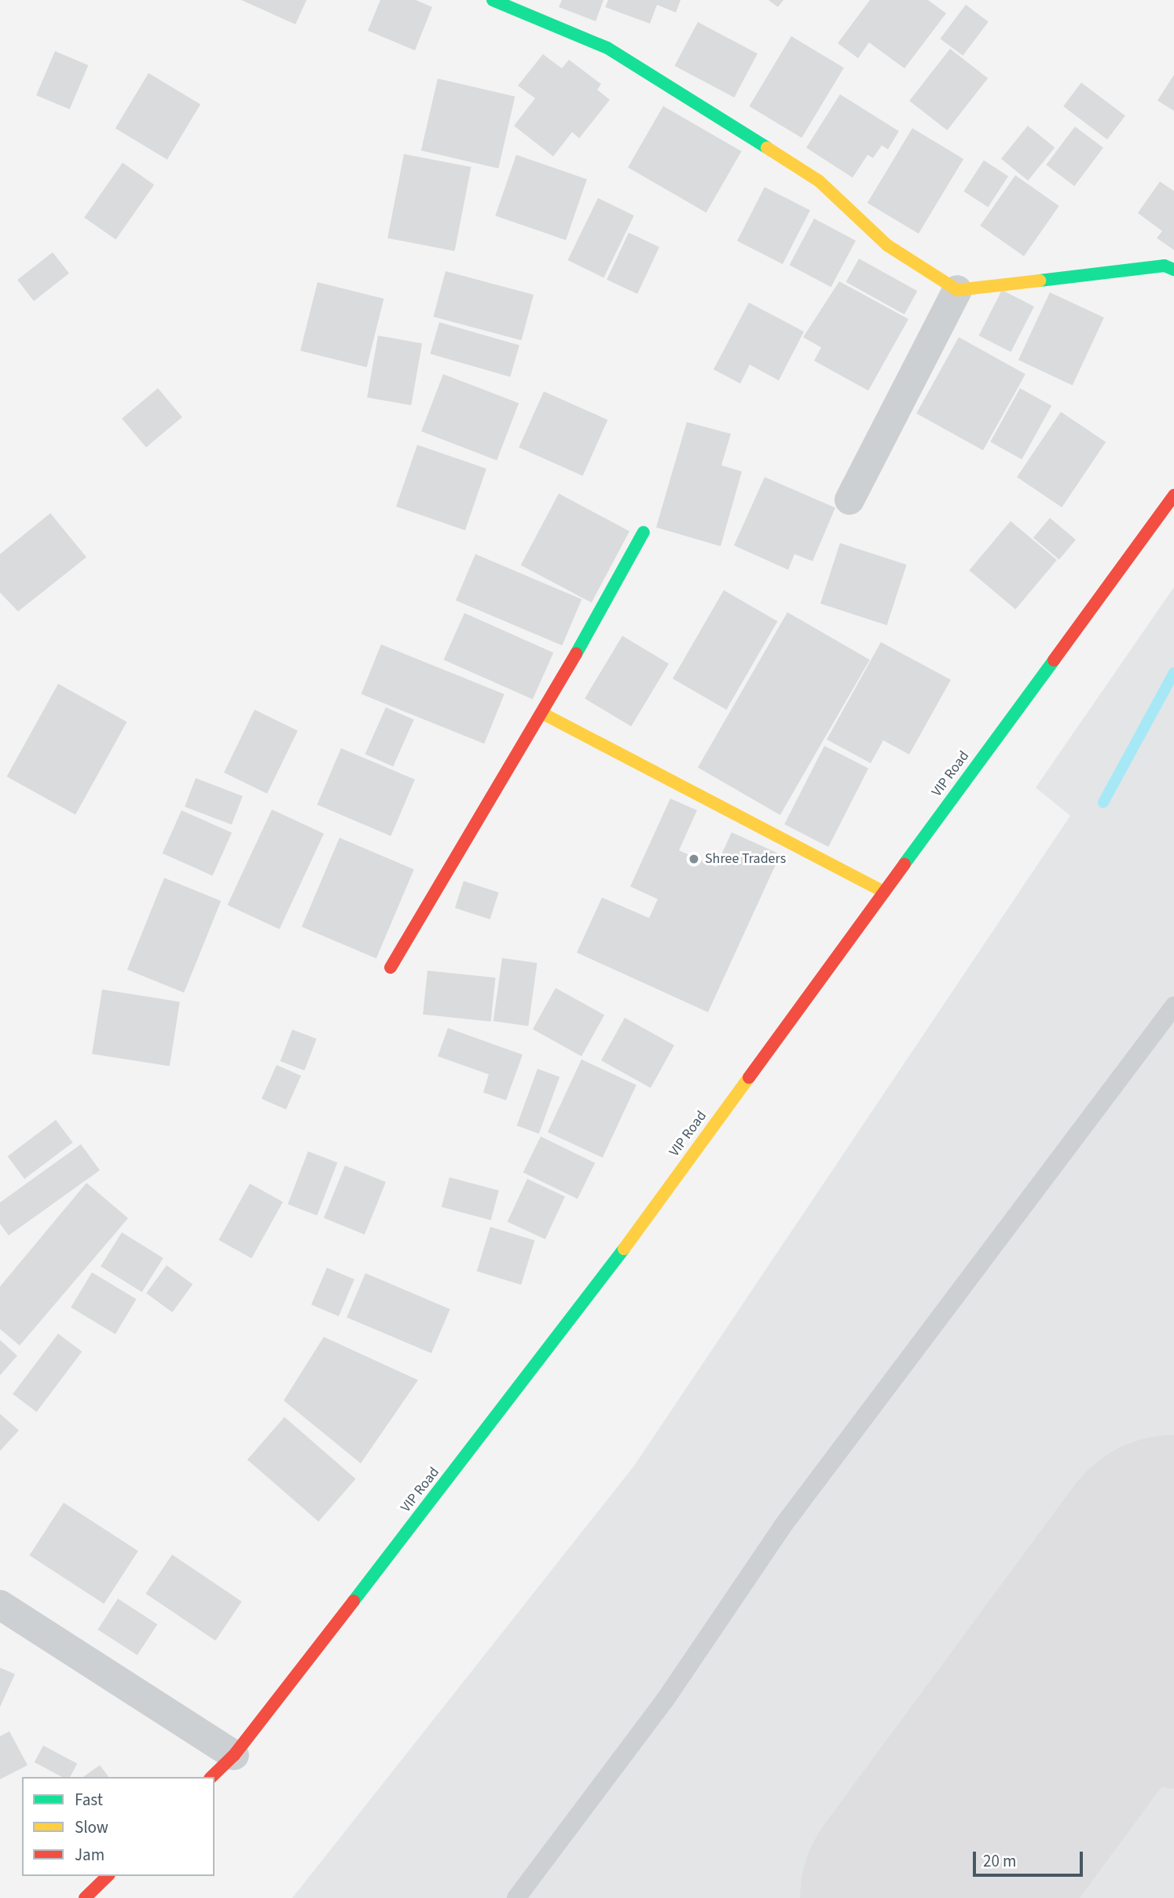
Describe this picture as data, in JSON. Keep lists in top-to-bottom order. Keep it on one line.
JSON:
{"streets":{"main road":["VIP Road"]},"places":["Shree Traders"],"legend":["Fast","Slow","Jam"],"scale_bar":"20 m"}
